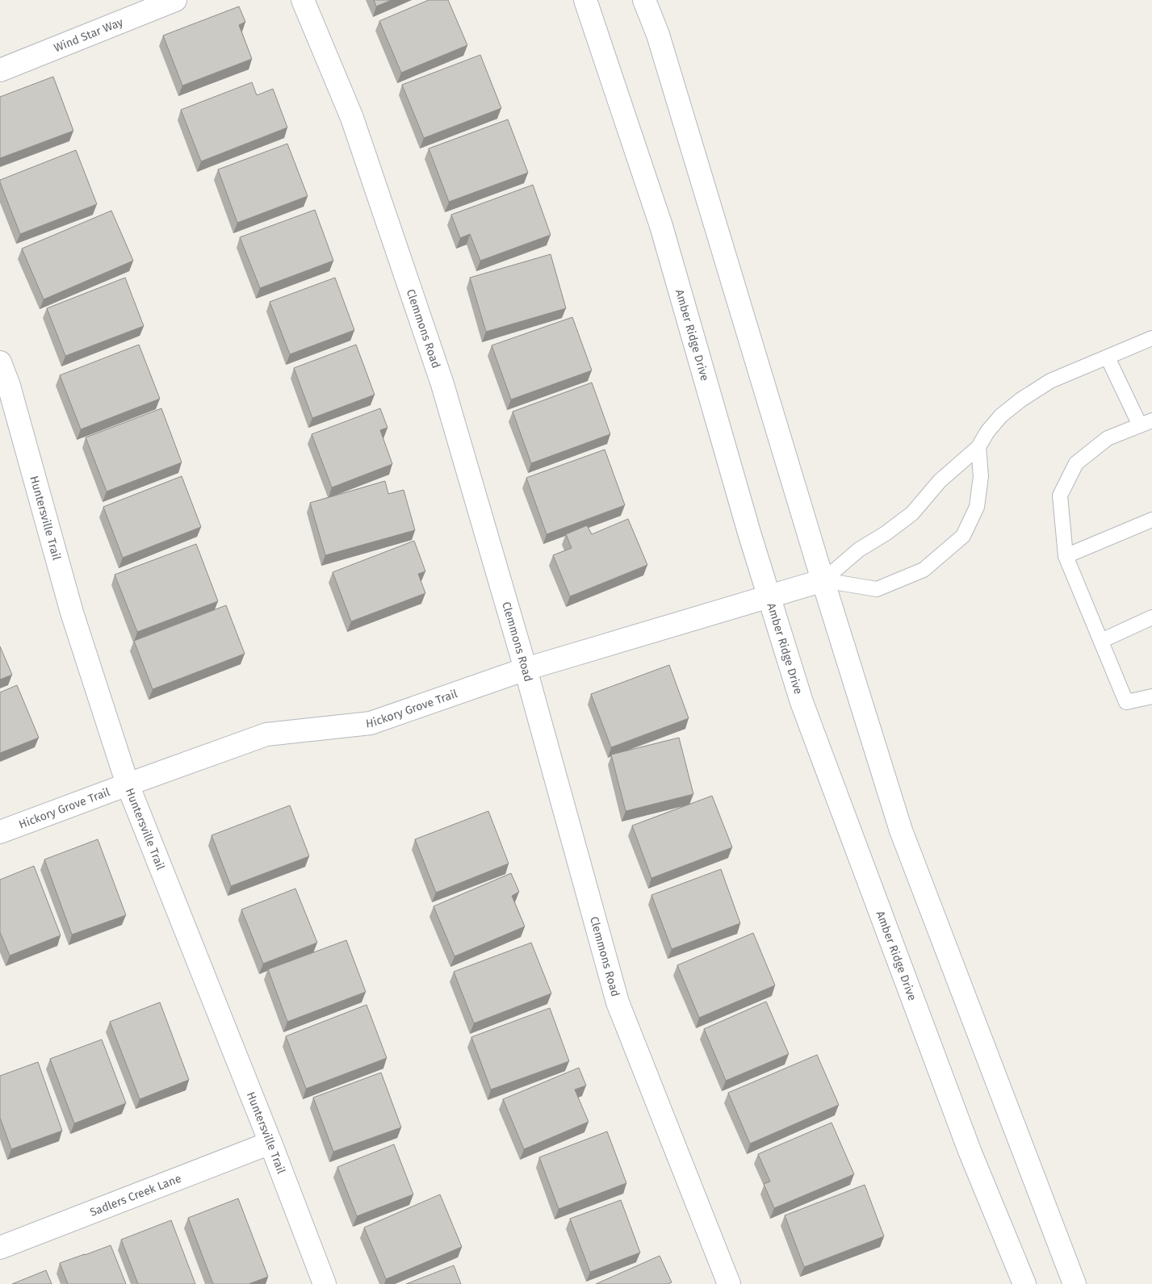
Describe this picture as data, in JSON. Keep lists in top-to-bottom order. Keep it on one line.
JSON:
{"streets":{"street":["Wind Star Way","Clemmons Road","Amber Ridge Drive","Huntersville Trail","Hickory Grove Trail","Sadlers Creek Lane"]},"crossings":[["Clemmons Road","Hickory Grove Trail"],["Amber Ridge Drive","Hickory Grove Trail"],["Huntersville Trail","Hickory Grove Trail"],["Huntersville Trail","Sadlers Creek Lane"]]}
